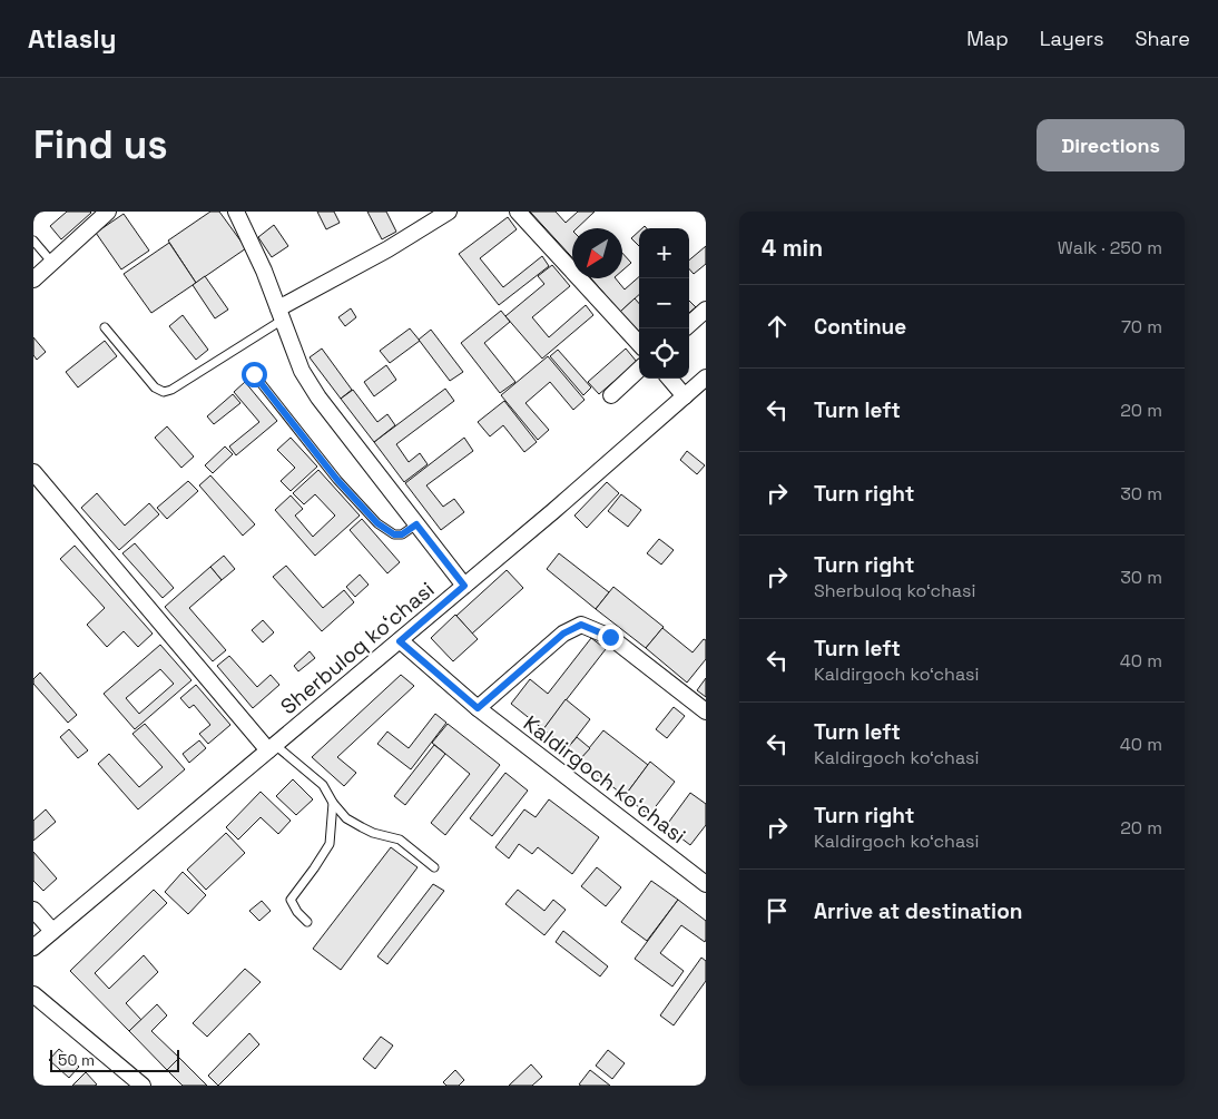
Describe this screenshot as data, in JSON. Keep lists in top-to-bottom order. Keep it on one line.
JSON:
{"streets":{"street":["Sherbuloq koʻchasi","Kaldirgoch koʻchasi"]},"crossings":[["Sherbuloq koʻchasi","Kaldirgoch koʻchasi"]],"scale_bar":"50 m","north":"bottom left","page":{"header":"Atlasly","nav":["Map","Layers","Share"],"buttons":"Directions","title":"Find us","heading":["4 min","Walk · 250 m"],"map_buttons":["+","−"],"list":[["Continue","70 m"],["Turn left","20 m"],["Turn right","30 m"],["Turn right","Sherbuloq koʻchasi","30 m"],["Turn left","Kaldirgoch koʻchasi","40 m"],["Turn left","Kaldirgoch koʻchasi","40 m"],["Turn right","Kaldirgoch koʻchasi","20 m"],"Arrive at destination"],"scale":"50 m"}}
